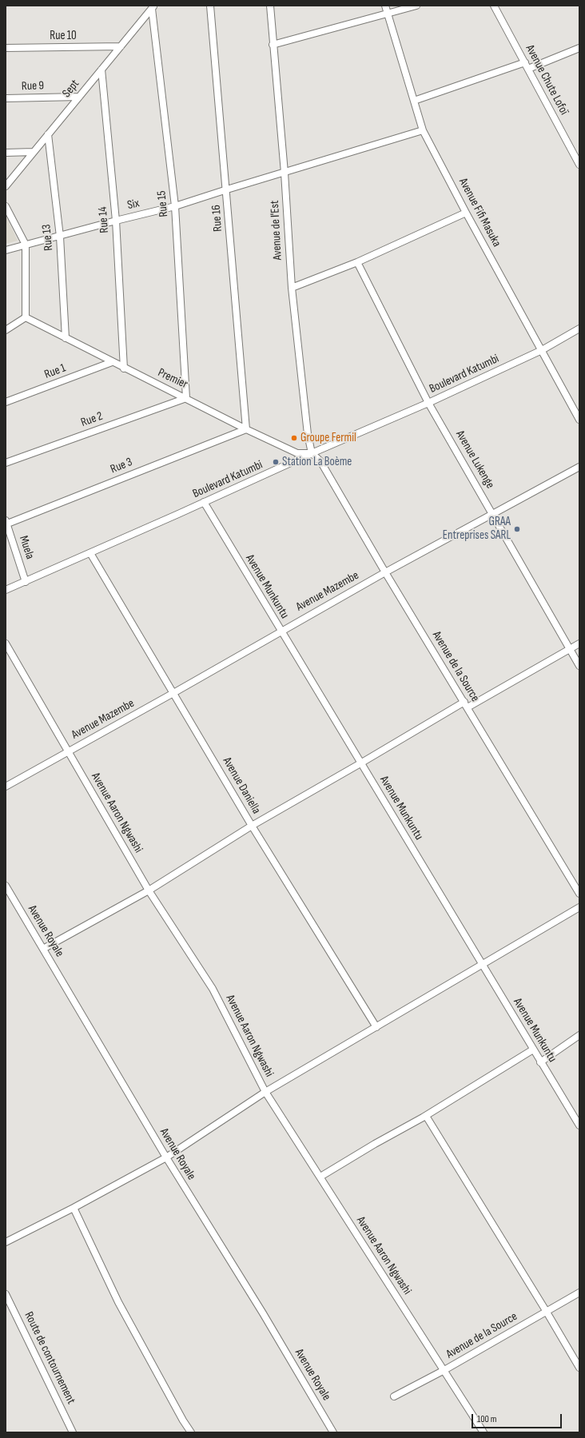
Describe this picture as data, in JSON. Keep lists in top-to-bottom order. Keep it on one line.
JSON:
{"streets":{"street":["Rue 10","Avenue Chute Lofoï","Rue 9","Sept","Rue 15","Six","Avenue Fifi Masuka","Rue 16","Rue 14","Avenue de l'Est","Rue 13","Rue 1","Boulevard Katumbi","Premier","Rue 2","Avenue Lukenge","Rue 3","Muela","Avenue Munkuntu","Avenue Mazembe","Avenue de la Source","Avenue Daniella","Avenue Aaron Ngwashi","Avenue Royale","Route de contournement"]},"crossings":[["Rue 10","Sept"],["Rue 9","Sept"],["Sept","Rue 15"],["Sept","Rue 14"],["Sept","Rue 13"],["Rue 15","Six"],["Rue 15","Premier"],["Rue 15","Rue 2"],["Six","Avenue Fifi Masuka"],["Six","Rue 16"],["Six","Rue 14"],["Six","Avenue de l'Est"],["Six","Rue 13"],["Avenue Fifi Masuka","Boulevard Katumbi"],["Rue 16","Premier"],["Rue 16","Rue 3"],["Rue 14","Premier"],["Avenue de l'Est","Boulevard Katumbi"],["Avenue de l'Est","Premier"],["Avenue de l'Est","Avenue de la Source"],["Rue 13","Premier"],["Rue 1","Premier"],["Boulevard Katumbi","Premier"],["Boulevard Katumbi","Avenue Lukenge"],["Boulevard Katumbi","Muela"],["Boulevard Katumbi","Avenue Munkuntu"],["Boulevard Katumbi","Avenue de la Source"],["Boulevard Katumbi","Avenue Daniella"],["Premier","Rue 2"],["Premier","Rue 3"],["Premier","Avenue de la Source"],["Avenue Lukenge","Avenue Mazembe"],["Rue 3","Muela"],["Avenue Munkuntu","Avenue Mazembe"],["Avenue Mazembe","Avenue de la Source"],["Avenue Mazembe","Avenue Daniella"],["Avenue Mazembe","Avenue Aaron Ngwashi"],["Avenue de la Source","Avenue Aaron Ngwashi"]],"places":["Groupe Fermil","Station La Boème","GRAA Entreprises SARL"],"scale_bar":"100 m"}
